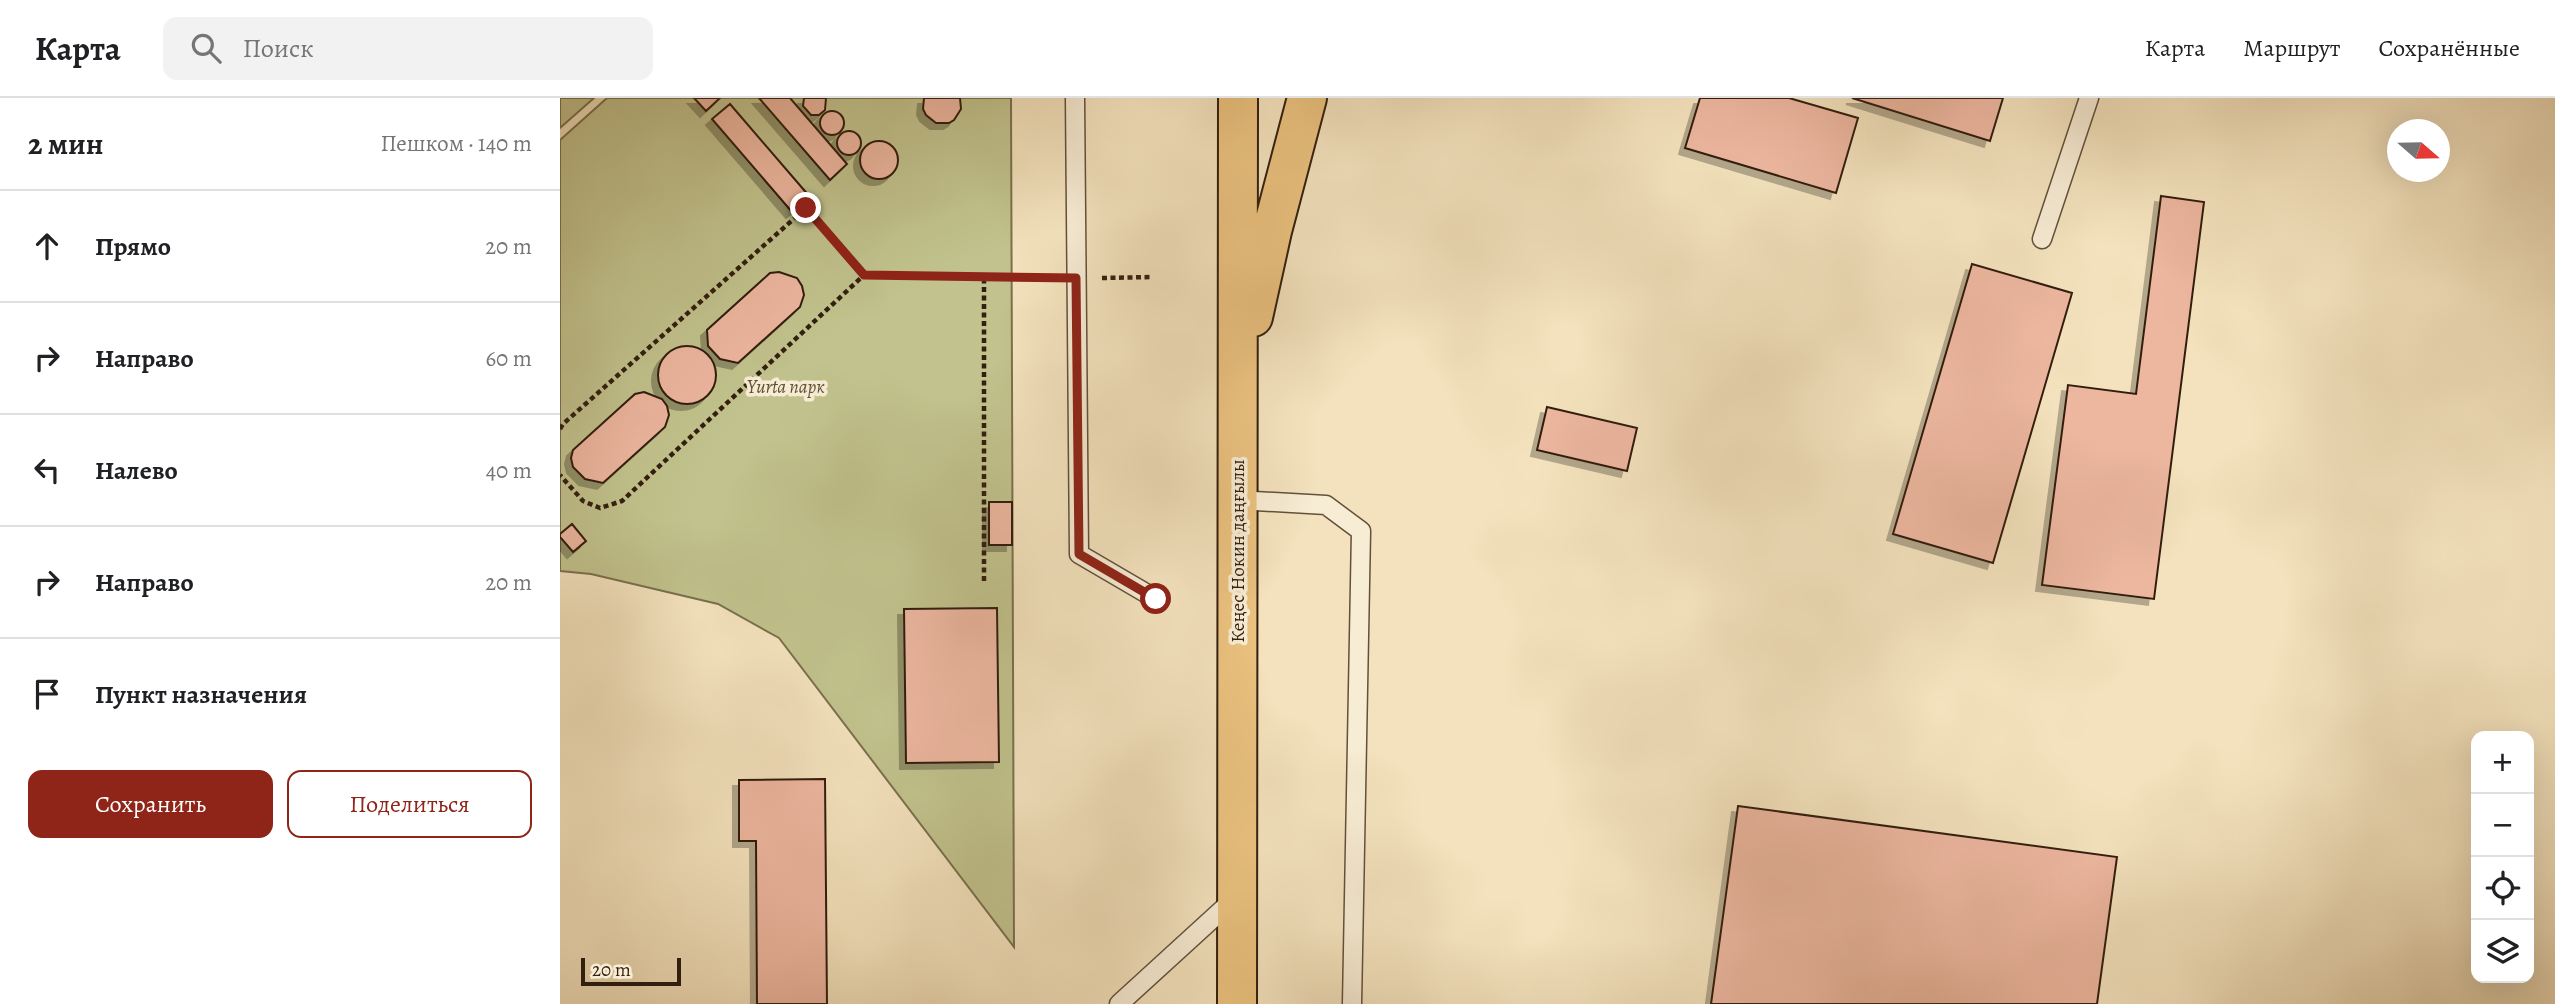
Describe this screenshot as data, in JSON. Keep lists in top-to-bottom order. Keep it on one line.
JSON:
{"streets":{"highway":["Кеңес Нокин даңғылы"]},"parks":["Yurta парк"],"scale_bar":"20 m","north":"right","page":{"header":"Карта","search":"Поиск","nav":["Карта","Маршрут","Сохранённые"],"heading":["2 мин","Пешком · 140 m"],"list":[["Прямо","20 m"],["Направо","60 m"],["Налево","40 m"],["Направо","20 m"],"Пункт назначения"],"map_buttons":["+","−"],"buttons":["Сохранить","Поделиться"],"scale":"20 m"}}
